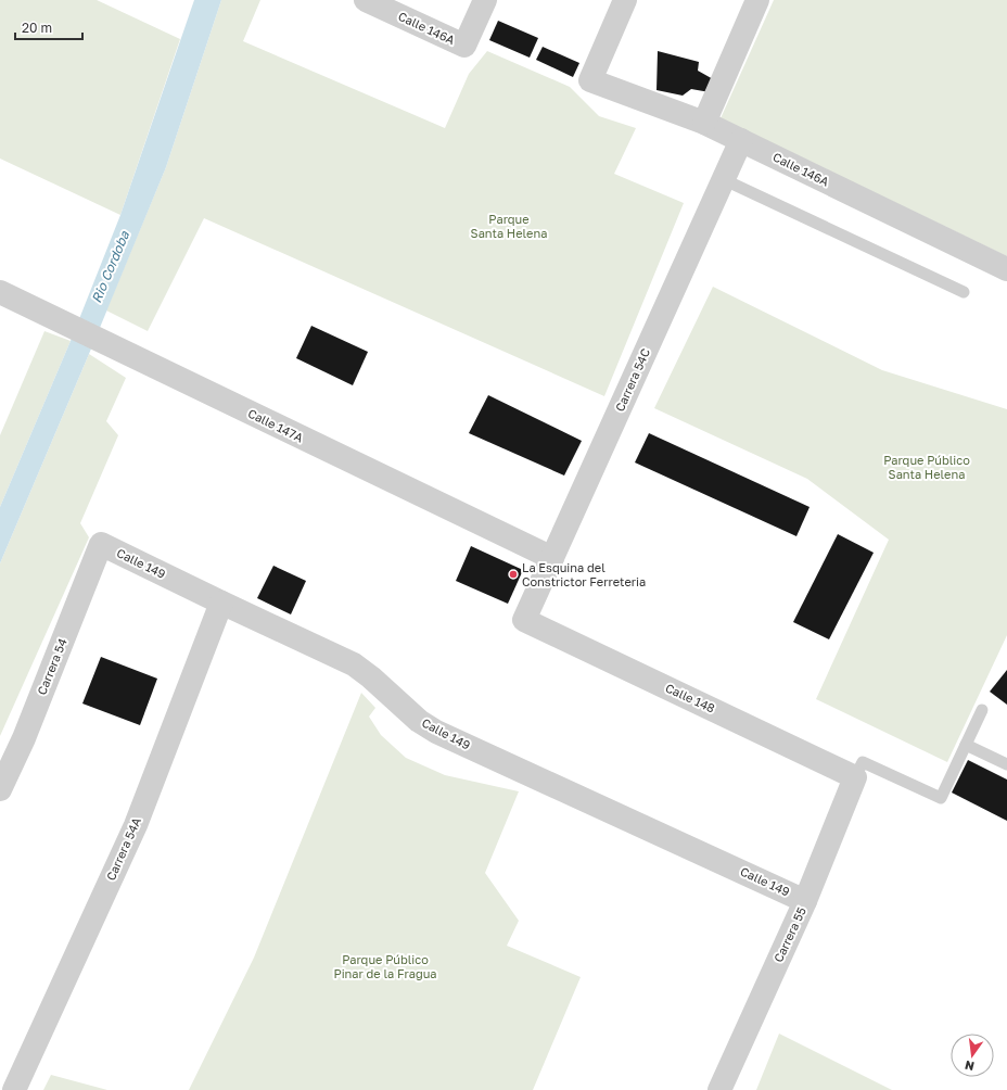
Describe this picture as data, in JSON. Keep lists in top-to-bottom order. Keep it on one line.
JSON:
{"streets":{"street":["Calle 146A","Carrera 54C","Calle 147A","Calle 149","Carrera 54","Calle 148","Carrera 54A","Carrera 55"]},"crossings":[["Calle 146A","Carrera 54C"],["Carrera 54C","Calle 147A"],["Carrera 54C","Calle 148"],["Calle 149","Carrera 54"],["Calle 149","Carrera 54A"],["Calle 149","Carrera 55"],["Calle 148","Carrera 55"]],"water":["Rio Cordoba"],"parks":["Parque Santa Helena","Parque Público Santa Helena","Parque Público Pinar de la Fragua"],"places":["La Esquina del Constrictor Ferreteria"],"scale_bar":"20 m","north":"bottom"}
